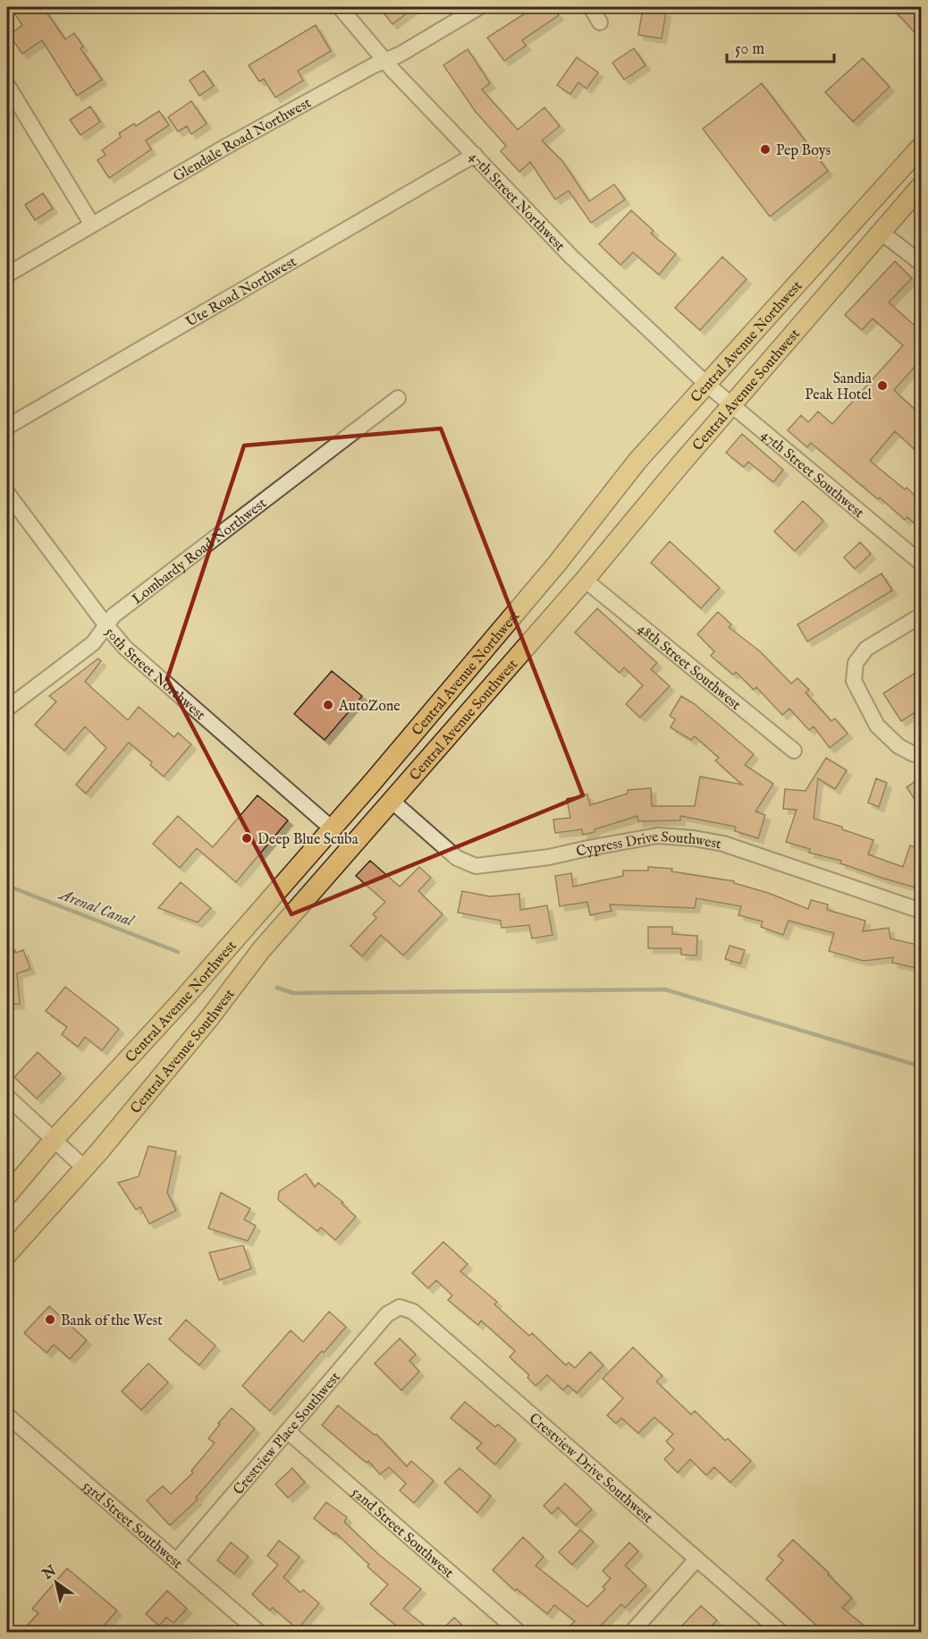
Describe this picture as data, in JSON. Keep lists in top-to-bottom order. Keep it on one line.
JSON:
{"streets":{"main road":["Central Avenue Northwest","Central Avenue Southwest"],"street":["Glendale Road Northwest","47th Street Northwest","Ute Road Northwest","47th Street Southwest","Lombardy Road Northwest","48th Street Southwest","50th Street Northwest","Cypress Drive Southwest","Crestview Place Southwest","Crestview Drive Southwest","53rd Street Southwest","52nd Street Southwest"]},"crossings":[["Glendale Road Northwest","47th Street Northwest"],["47th Street Northwest","Ute Road Northwest"],["47th Street Northwest","Central Avenue Northwest"],["47th Street Northwest","47th Street Southwest"],["Central Avenue Northwest","47th Street Southwest"],["Central Avenue Northwest","50th Street Northwest"],["Central Avenue Southwest","47th Street Southwest"],["Central Avenue Southwest","48th Street Southwest"],["Central Avenue Southwest","Cypress Drive Southwest"],["Lombardy Road Northwest","50th Street Northwest"],["Crestview Place Southwest","Crestview Drive Southwest"],["Crestview Place Southwest","53rd Street Southwest"],["Crestview Place Southwest","52nd Street Southwest"]],"water":["Arenal Canal"],"places":["Pep Boys","Sandia Peak Hotel","AutoZone","Deep Blue Scuba","Bank of the West"],"scale_bar":"50 m","north":"top left"}
